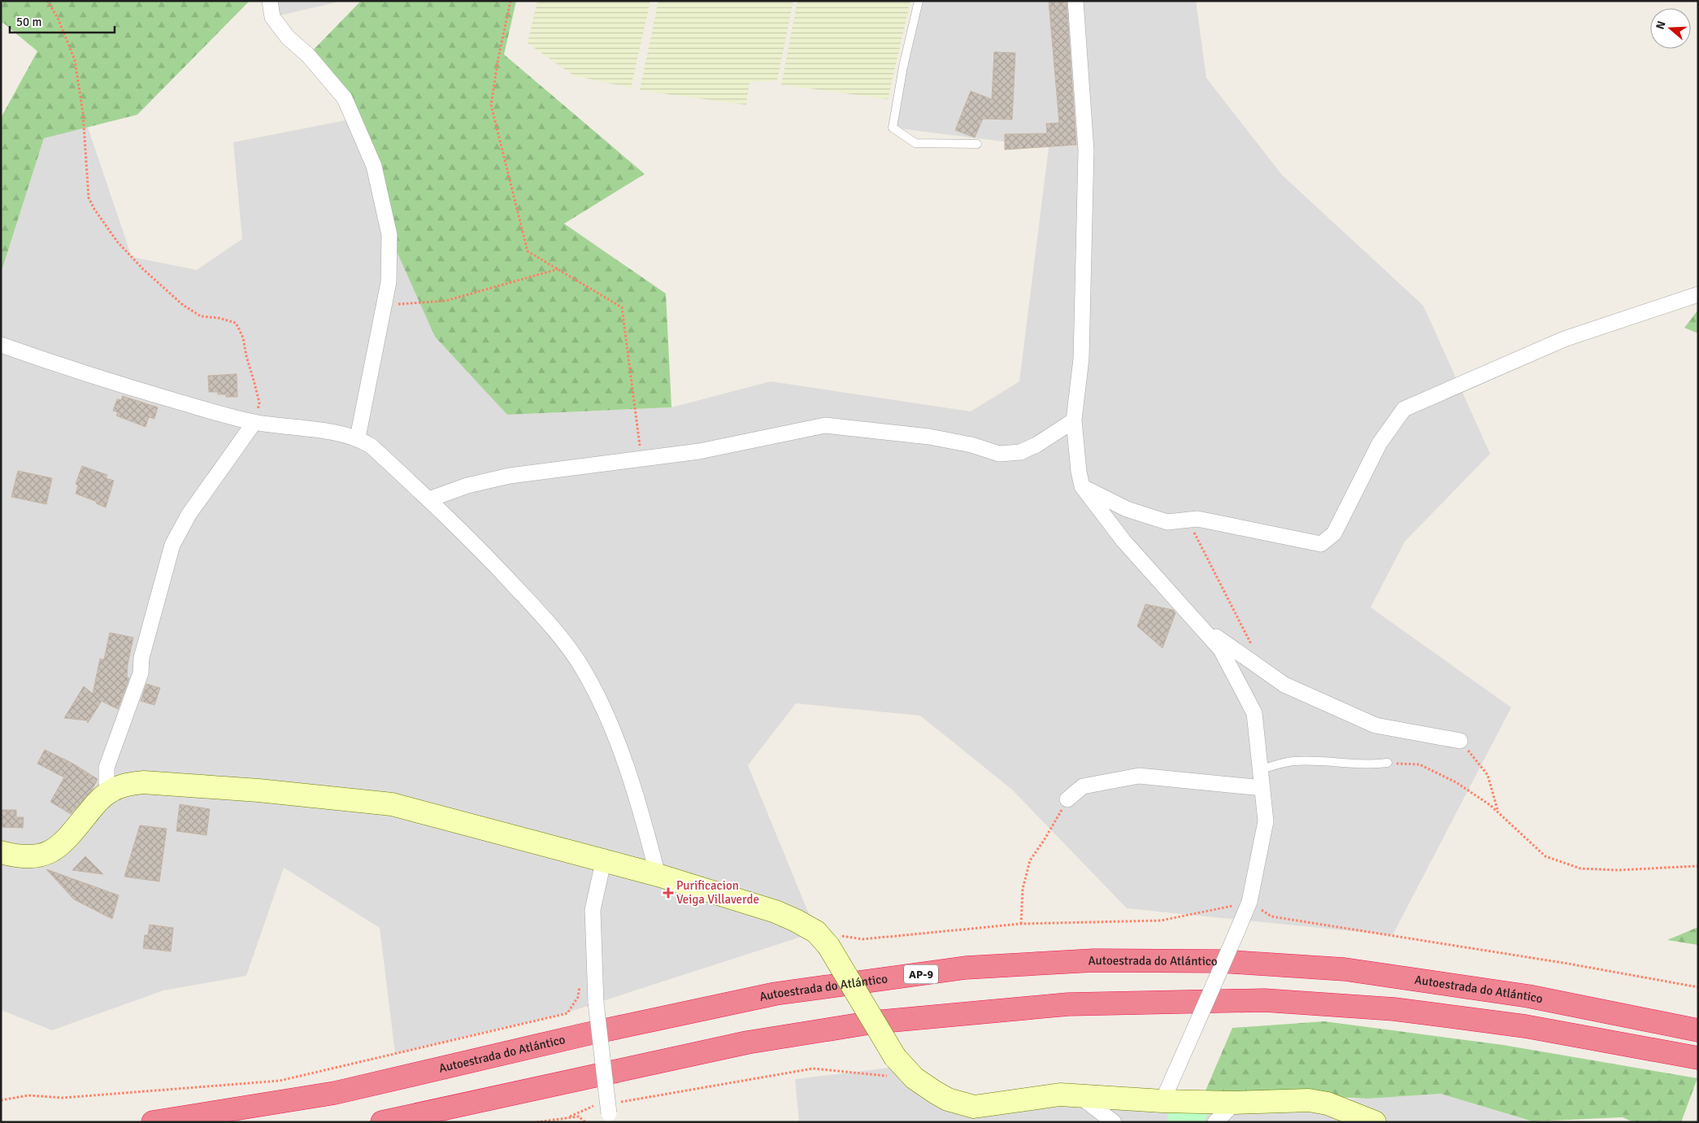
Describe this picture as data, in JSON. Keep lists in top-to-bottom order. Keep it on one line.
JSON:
{"streets":{"highway":["Autoestrada do Atlántico","AP-9"]},"places":{"health":["Purificacion Veiga Villaverde"]},"scale_bar":"50 m","north":"left"}
